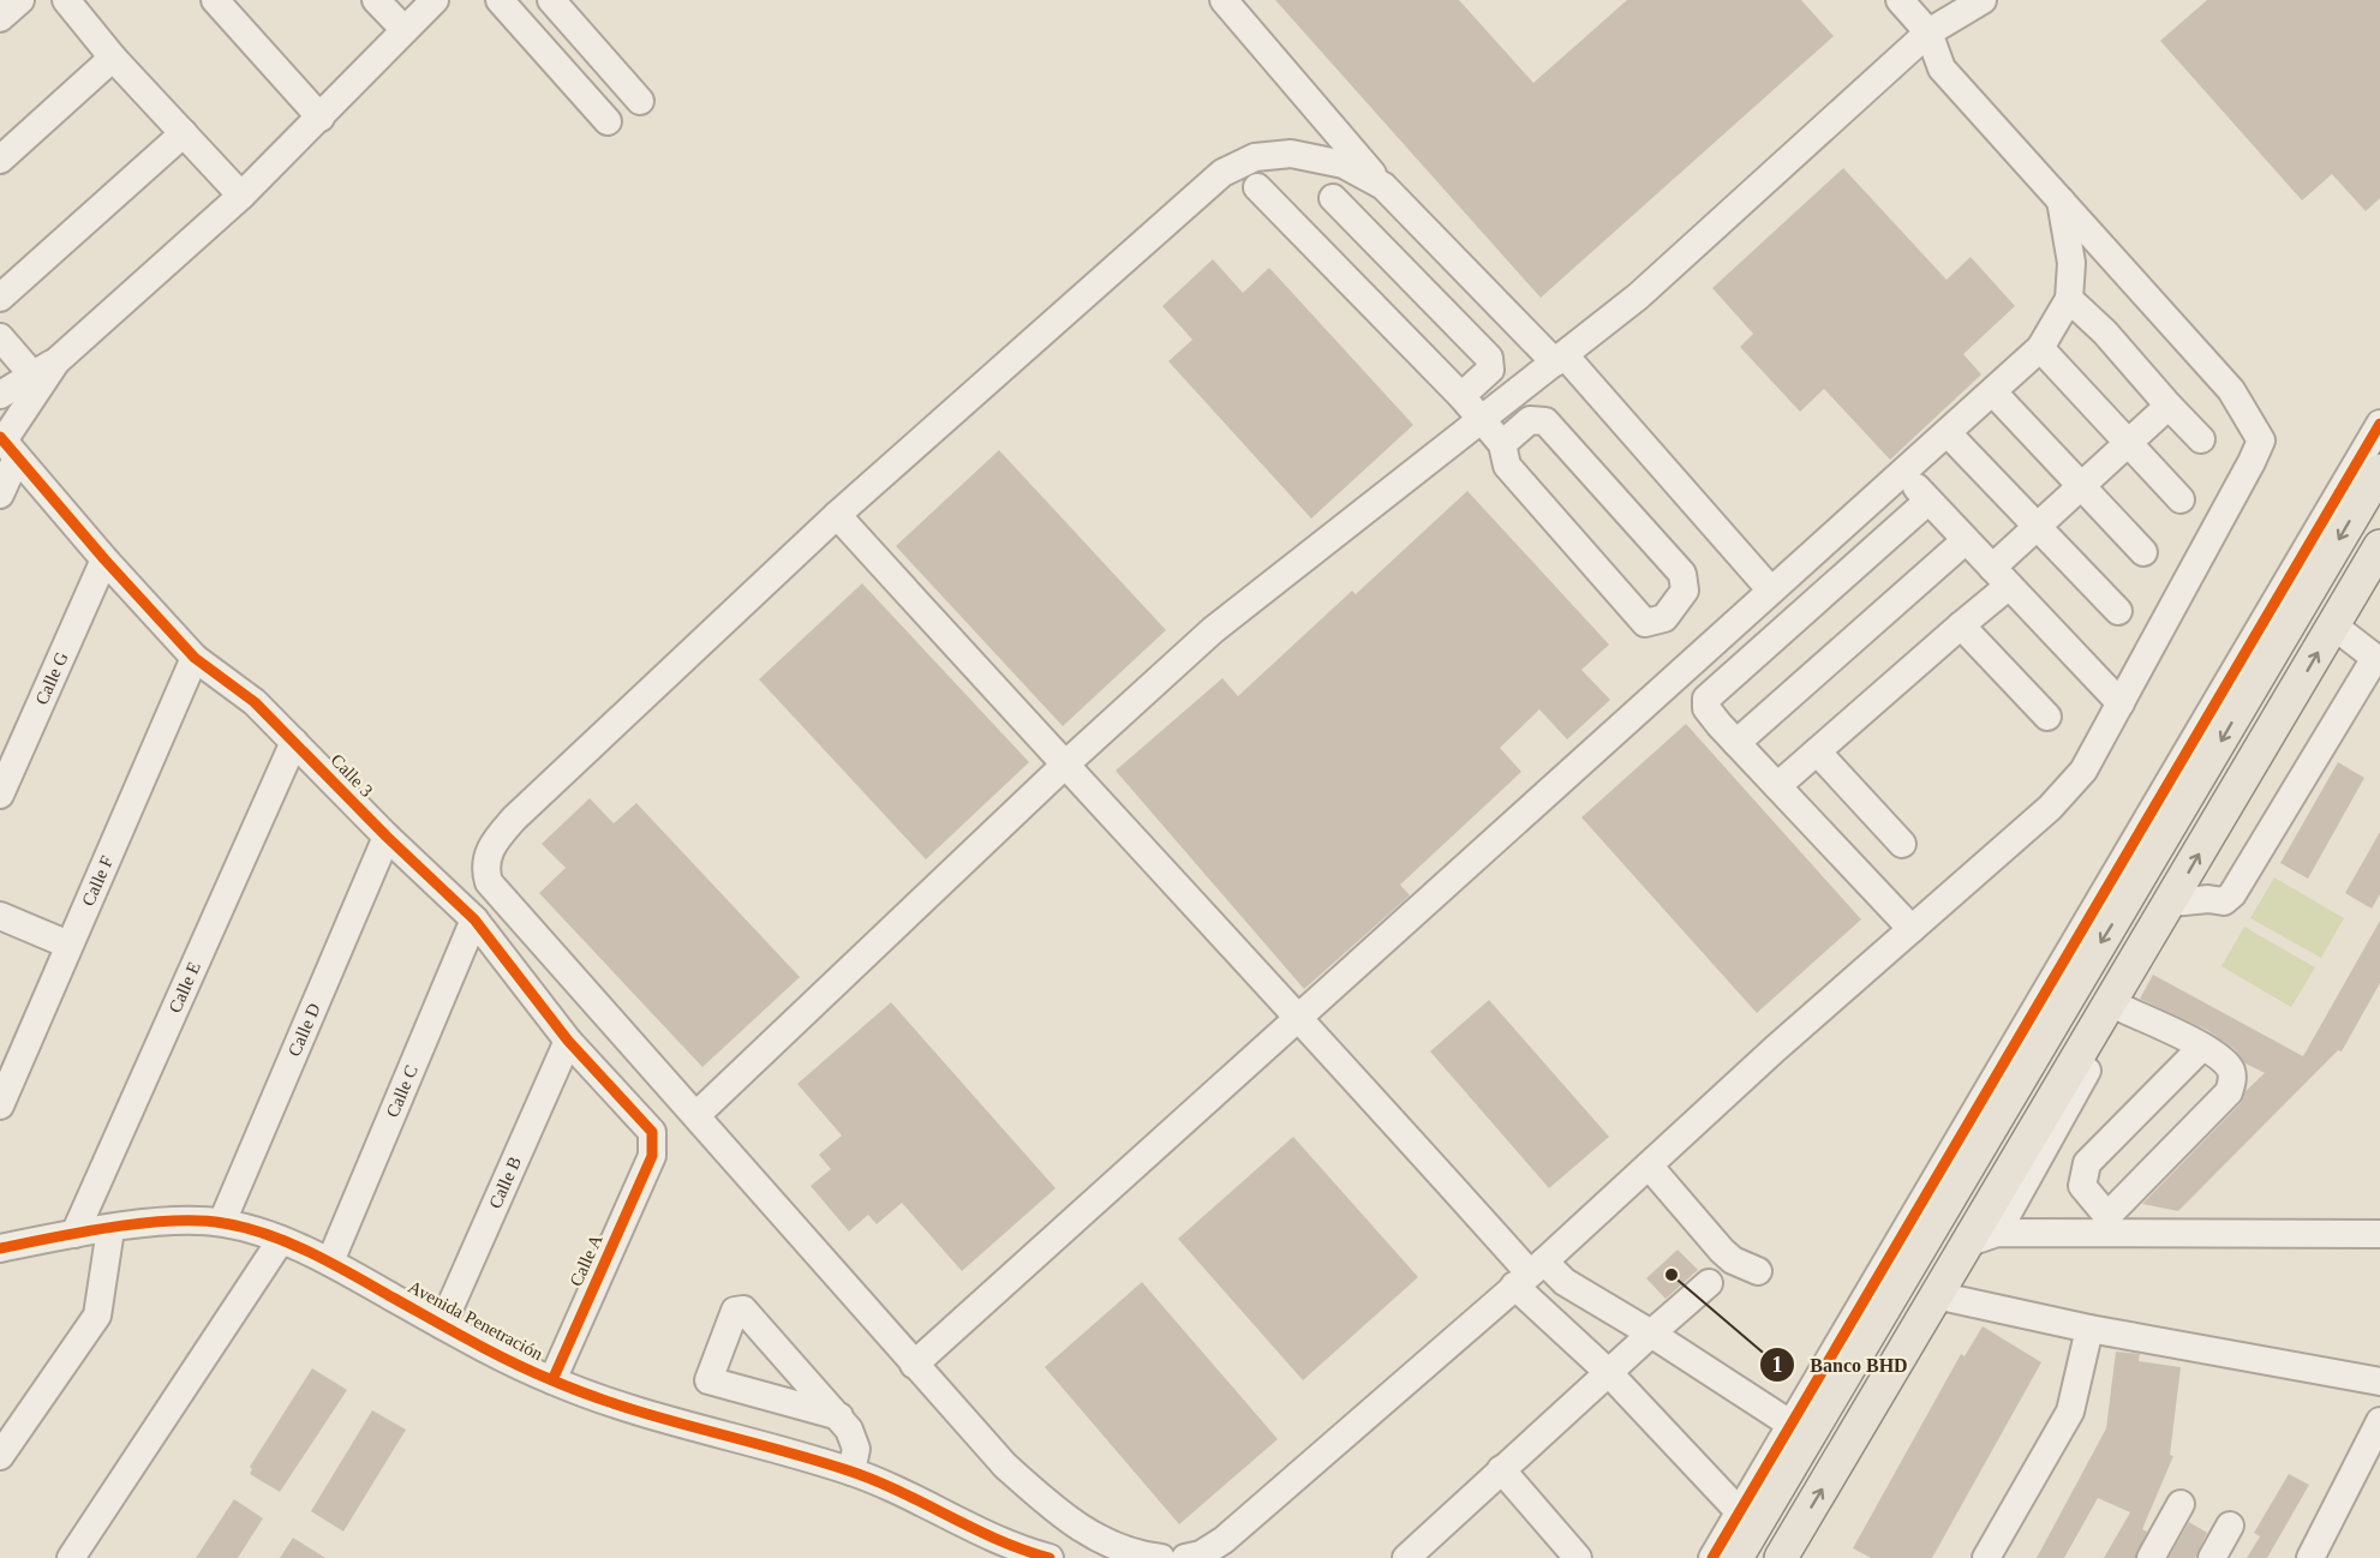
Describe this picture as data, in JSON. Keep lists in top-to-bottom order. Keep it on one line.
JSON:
{"streets":{"street":["Calle G","Calle 3","Calle F","Calle E","Calle D","Calle C","Calle B","Calle A","Avenida Penetración"]},"crossings":[["Calle G","Calle 3"],["Calle 3","Calle F"],["Calle 3","Calle E"],["Calle 3","Calle D"],["Calle 3","Calle C"],["Calle 3","Calle B"],["Calle 3","Calle A"],["Calle E","Avenida Penetración"],["Calle D","Avenida Penetración"],["Calle C","Avenida Penetración"],["Calle B","Avenida Penetración"],["Calle A","Avenida Penetración"]],"places":["Banco BHD"]}
